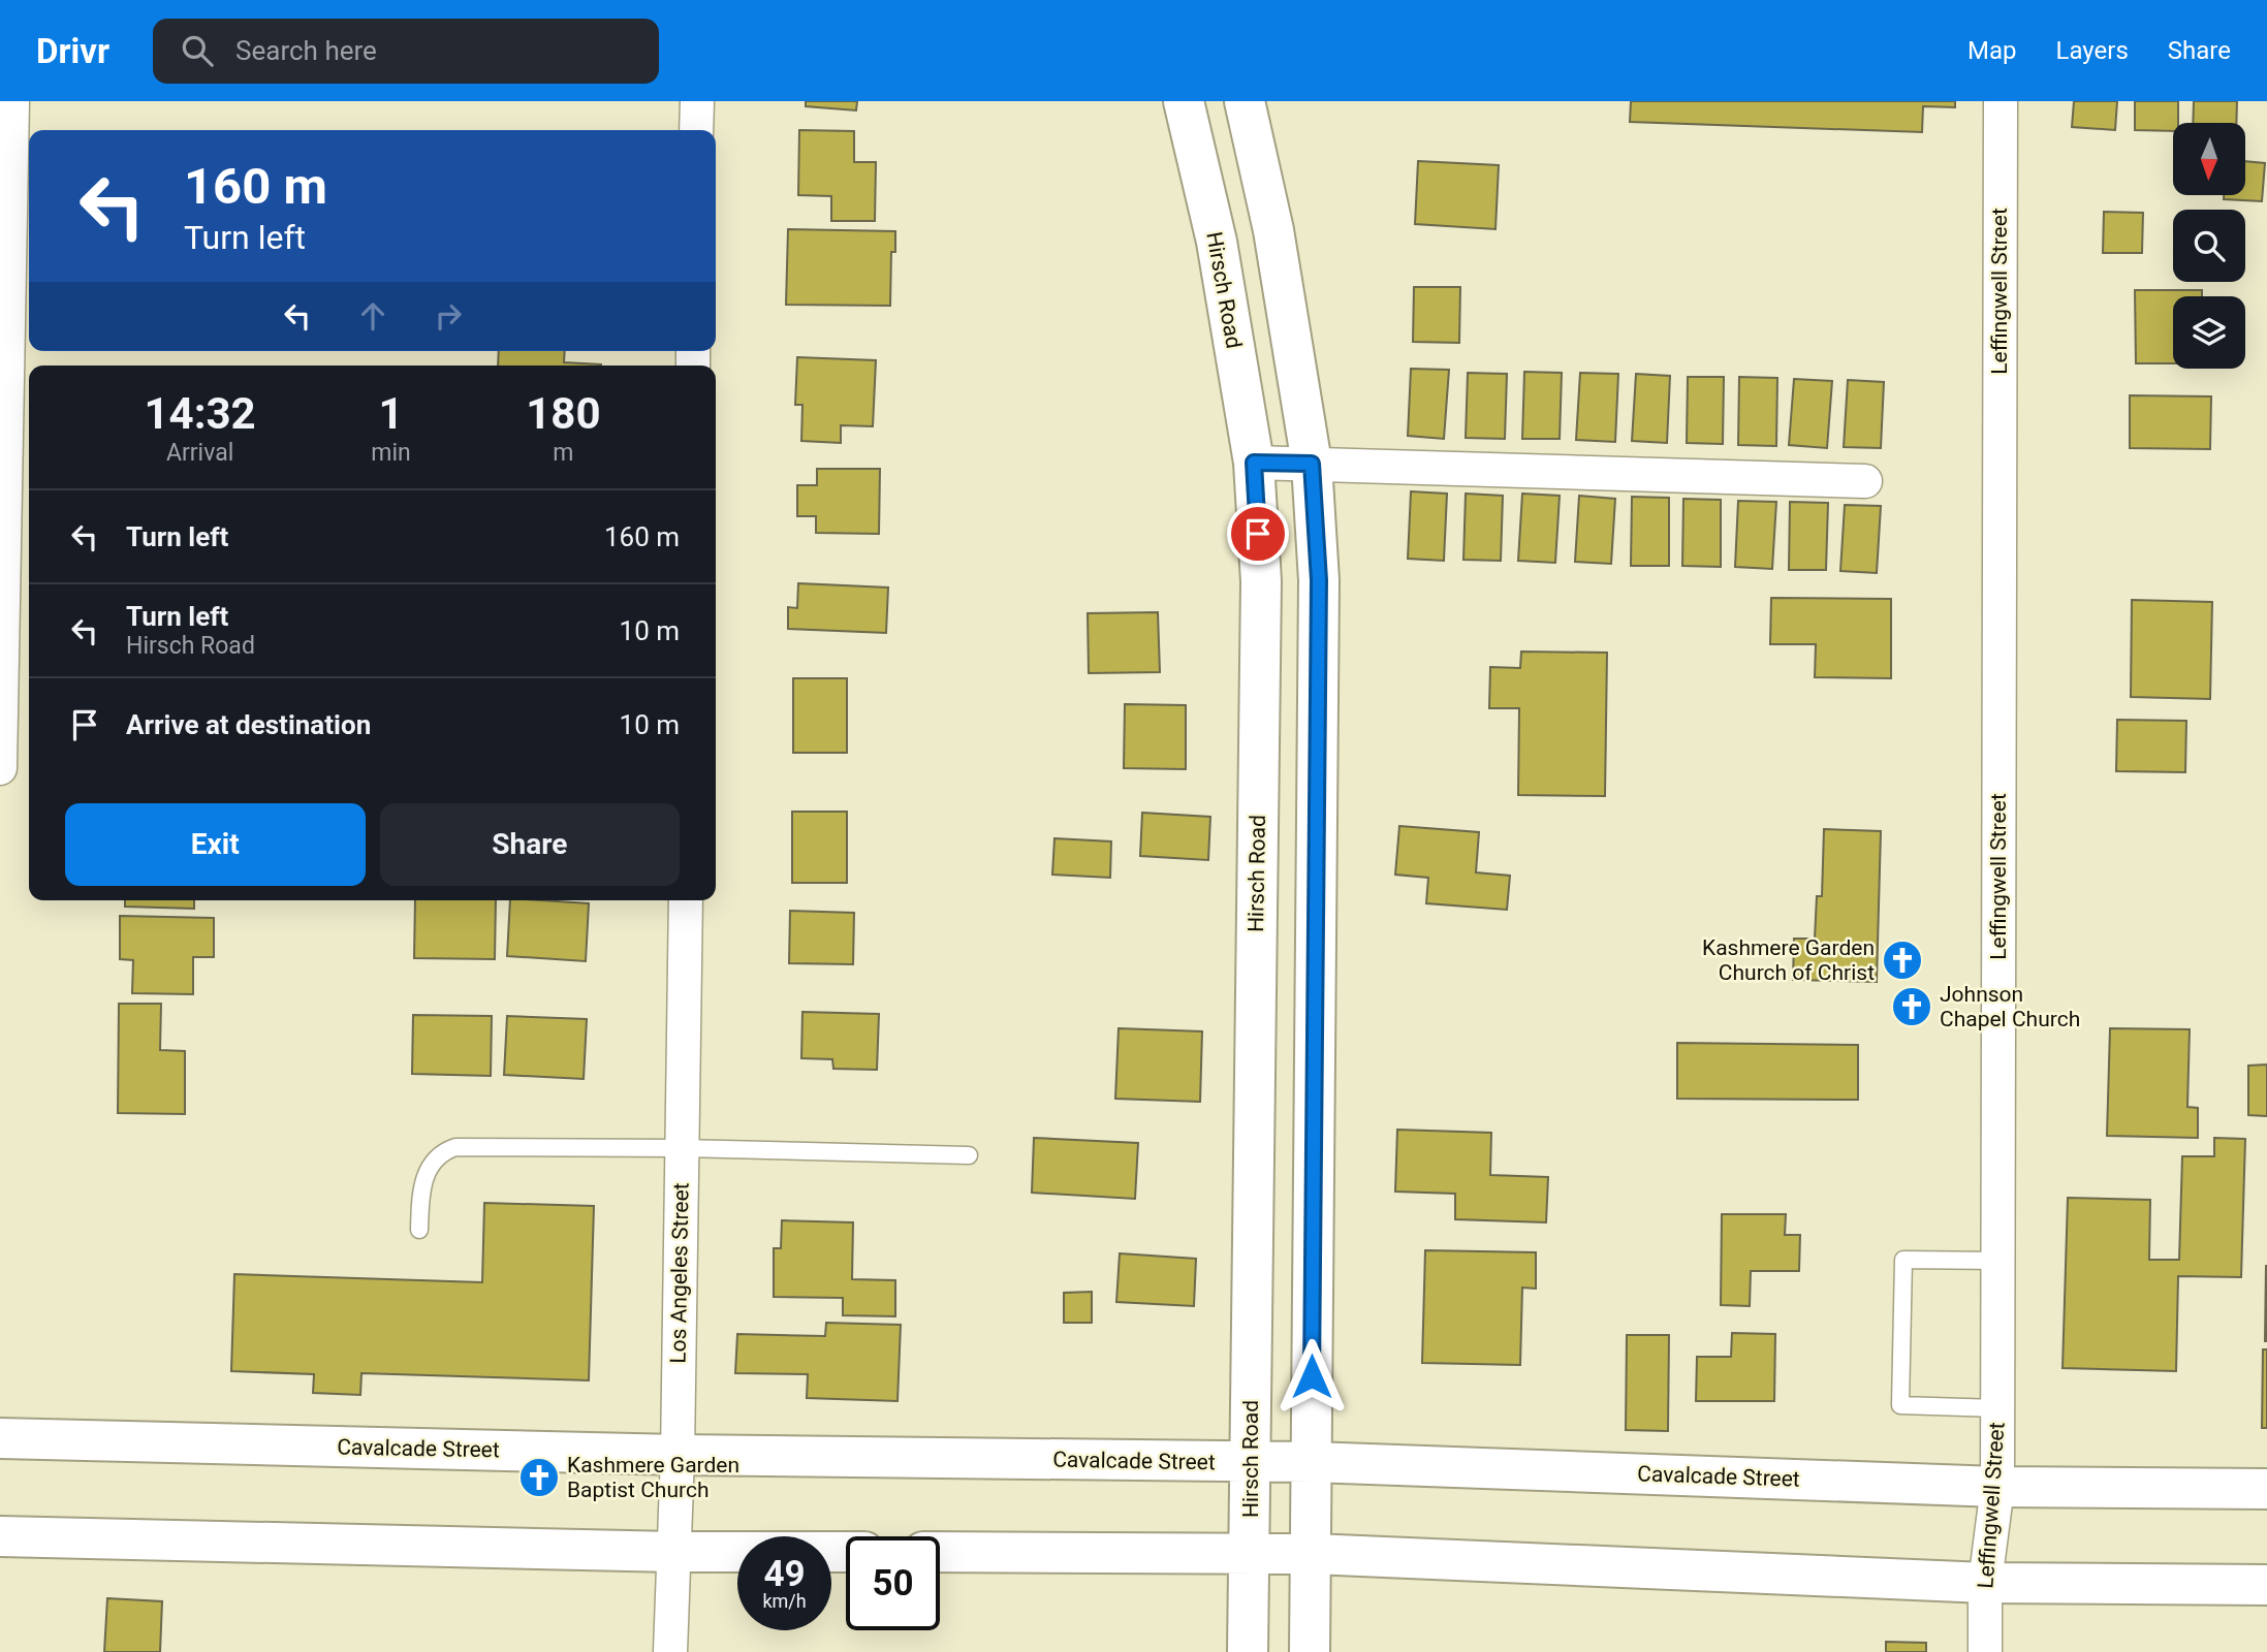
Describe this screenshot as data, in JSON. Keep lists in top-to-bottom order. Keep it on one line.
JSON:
{"streets":{"main road":["Hirsch Road","Cavalcade Street"],"street":["Leffingwell Street","Los Angeles Street"]},"crossings":[["Hirsch Road","Cavalcade Street"],["Leffingwell Street","Cavalcade Street"],["Los Angeles Street","Cavalcade Street"]],"places":{"church":["Kashmere Garden Church of Christ","Johnson Chapel Church","Kashmere Garden Baptist Church"]},"north":"bottom","page":{"header":"Drivr","search":"Search here","nav":["Map","Layers","Share"],"turn":["160 m","Turn left"],"eta":["14:32","Arrival","1","min","180","m"],"list":[{"name":"Turn left","value":"160 m"},{"name":"Turn left","note":"Hirsch Road","value":"10 m"},{"name":"Arrive at destination","value":"10 m"}],"buttons":["Exit","Share"],"speed":"49 km/h","limit":"50"}}
